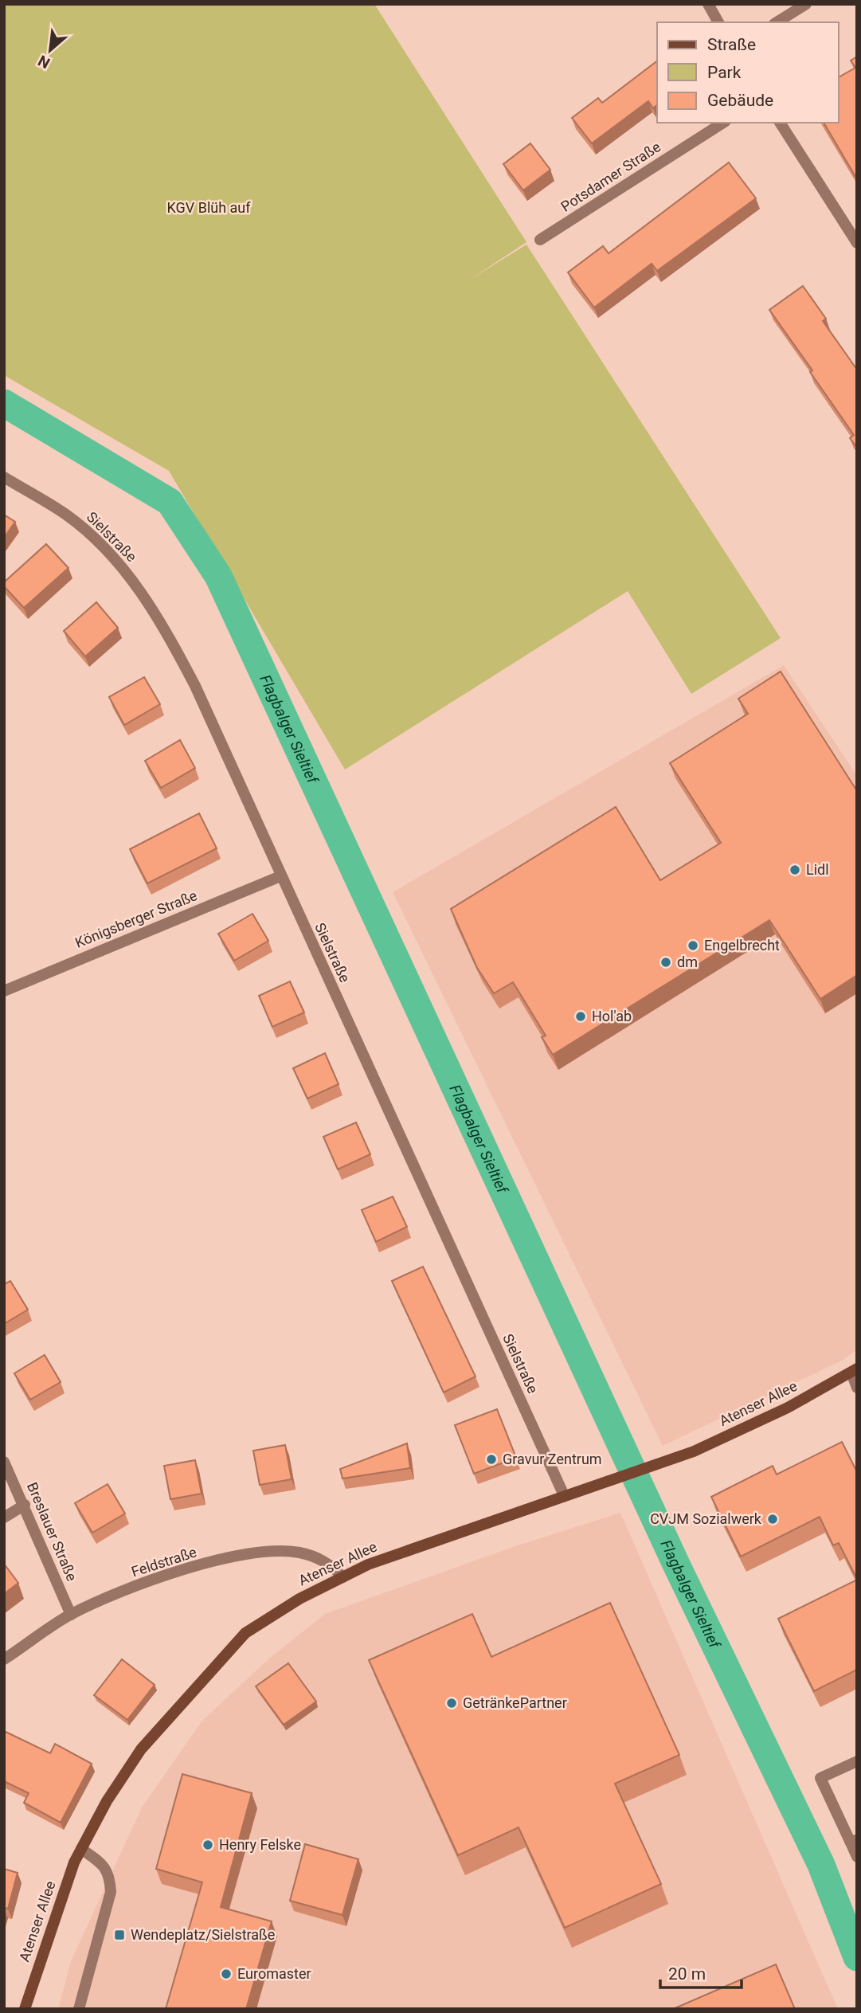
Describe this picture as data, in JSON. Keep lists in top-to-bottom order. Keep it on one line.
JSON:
{"streets":{"street":["Potsdamer Straße","Sielstraße","Königsberger Straße","Atenser Allee","Breslauer Straße","Feldstraße"]},"crossings":[["Sielstraße","Königsberger Straße"],["Sielstraße","Atenser Allee"],["Atenser Allee","Feldstraße"],["Breslauer Straße","Feldstraße"]],"water":["Flagbalger Sieltief"],"parks":["KGV Blüh auf"],"places":{"other":["Lidl","Engelbrecht","dm","Hol'ab","Gravur Zentrum","CVJM Sozialwerk","GetränkePartner","Henry Felske","Euromaster"],"transit":["Wendeplatz/Sielstraße"]},"legend":["Straße","Park","Gebäude"],"scale_bar":"20 m","north":"bottom left"}
